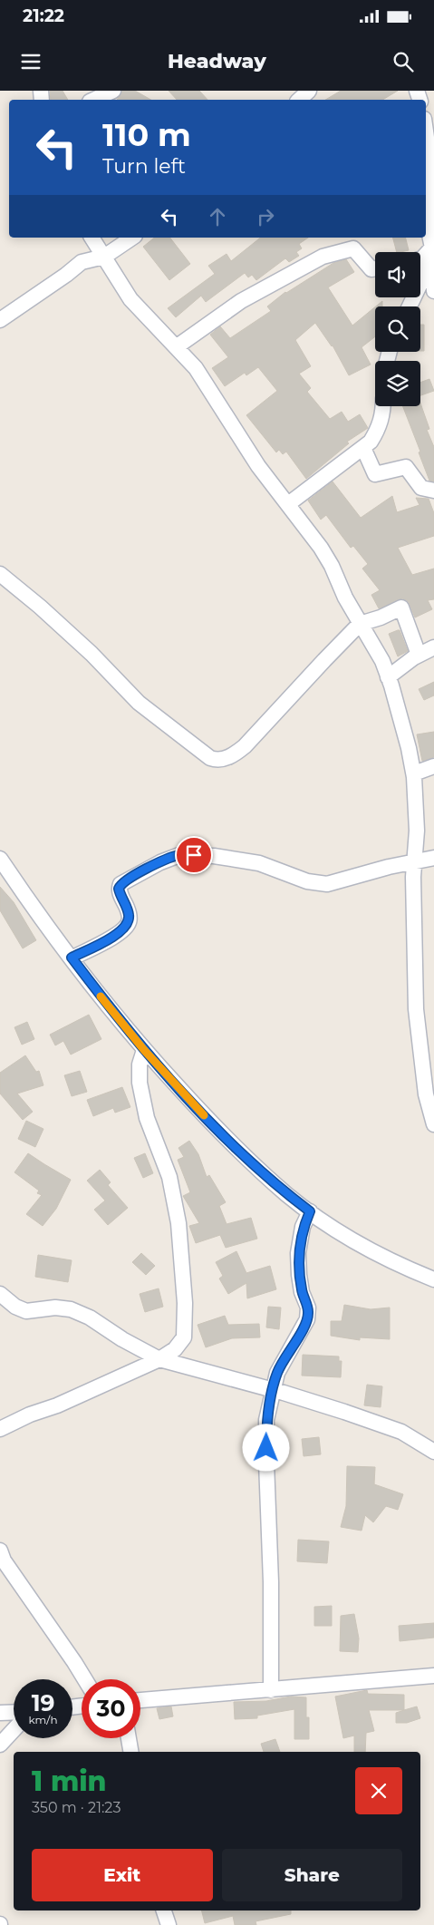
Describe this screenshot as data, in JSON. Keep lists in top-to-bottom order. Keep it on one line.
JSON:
{"page":{"status":"21:22","header":"Headway","turn":["110 m","Turn left"],"speed":"19 km/h","limit":"30","heading":["1 min","350 m · 21:23"],"buttons":["Exit","Share"]}}
